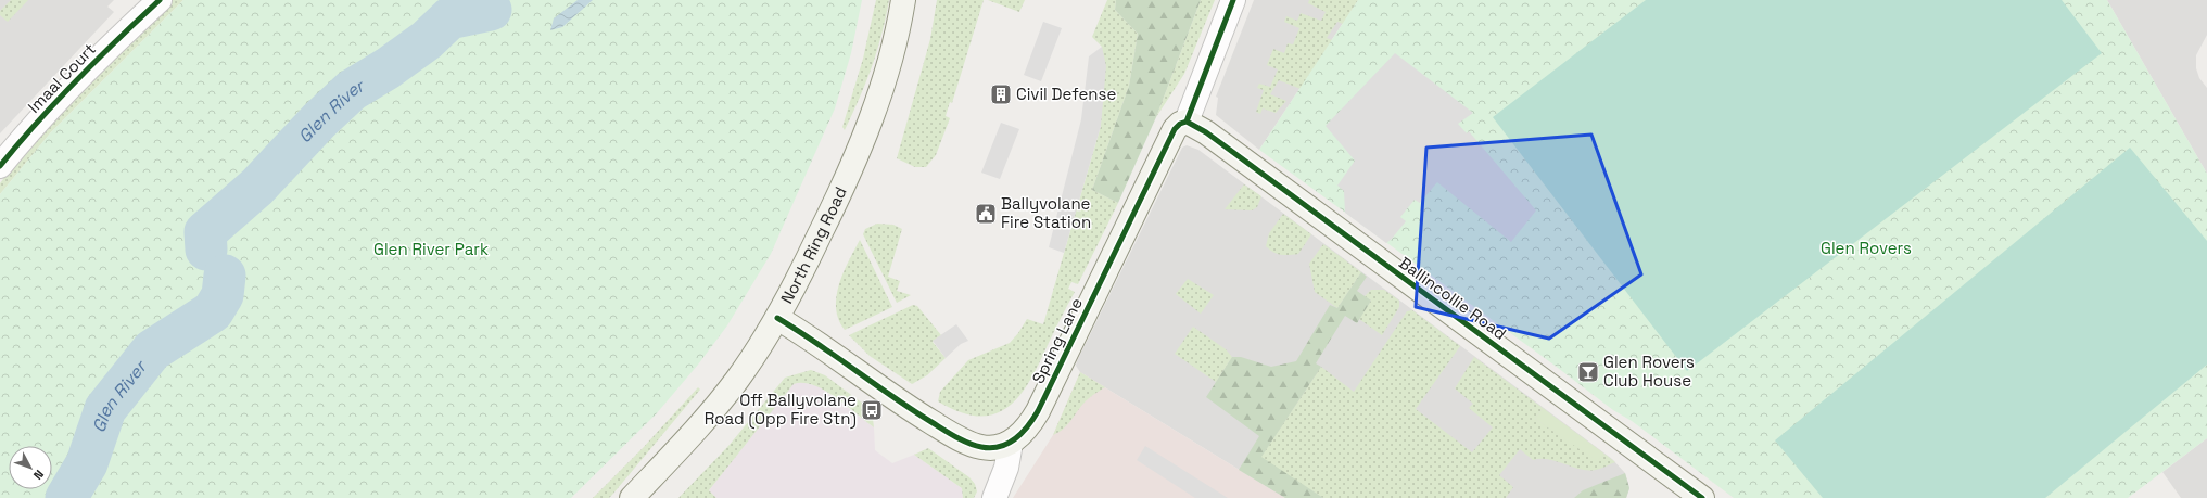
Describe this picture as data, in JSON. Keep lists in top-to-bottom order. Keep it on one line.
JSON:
{"streets":{"street":["Imaal Court","North Ring Road","Ballincollie Road","Spring Lane"]},"crossings":[["North Ring Road","Spring Lane"],["Ballincollie Road","Spring Lane"]],"water":["Glen River"],"parks":["Glen Rovers","Glen River Park"],"places":{"building":["Civil Defense"],"public building":["Ballyvolane Fire Station"],"bar":["Glen Rovers Club House"],"bus stop":["Off Ballyvolane Road (Opp Fire Stn)"]},"north":"bottom right"}
